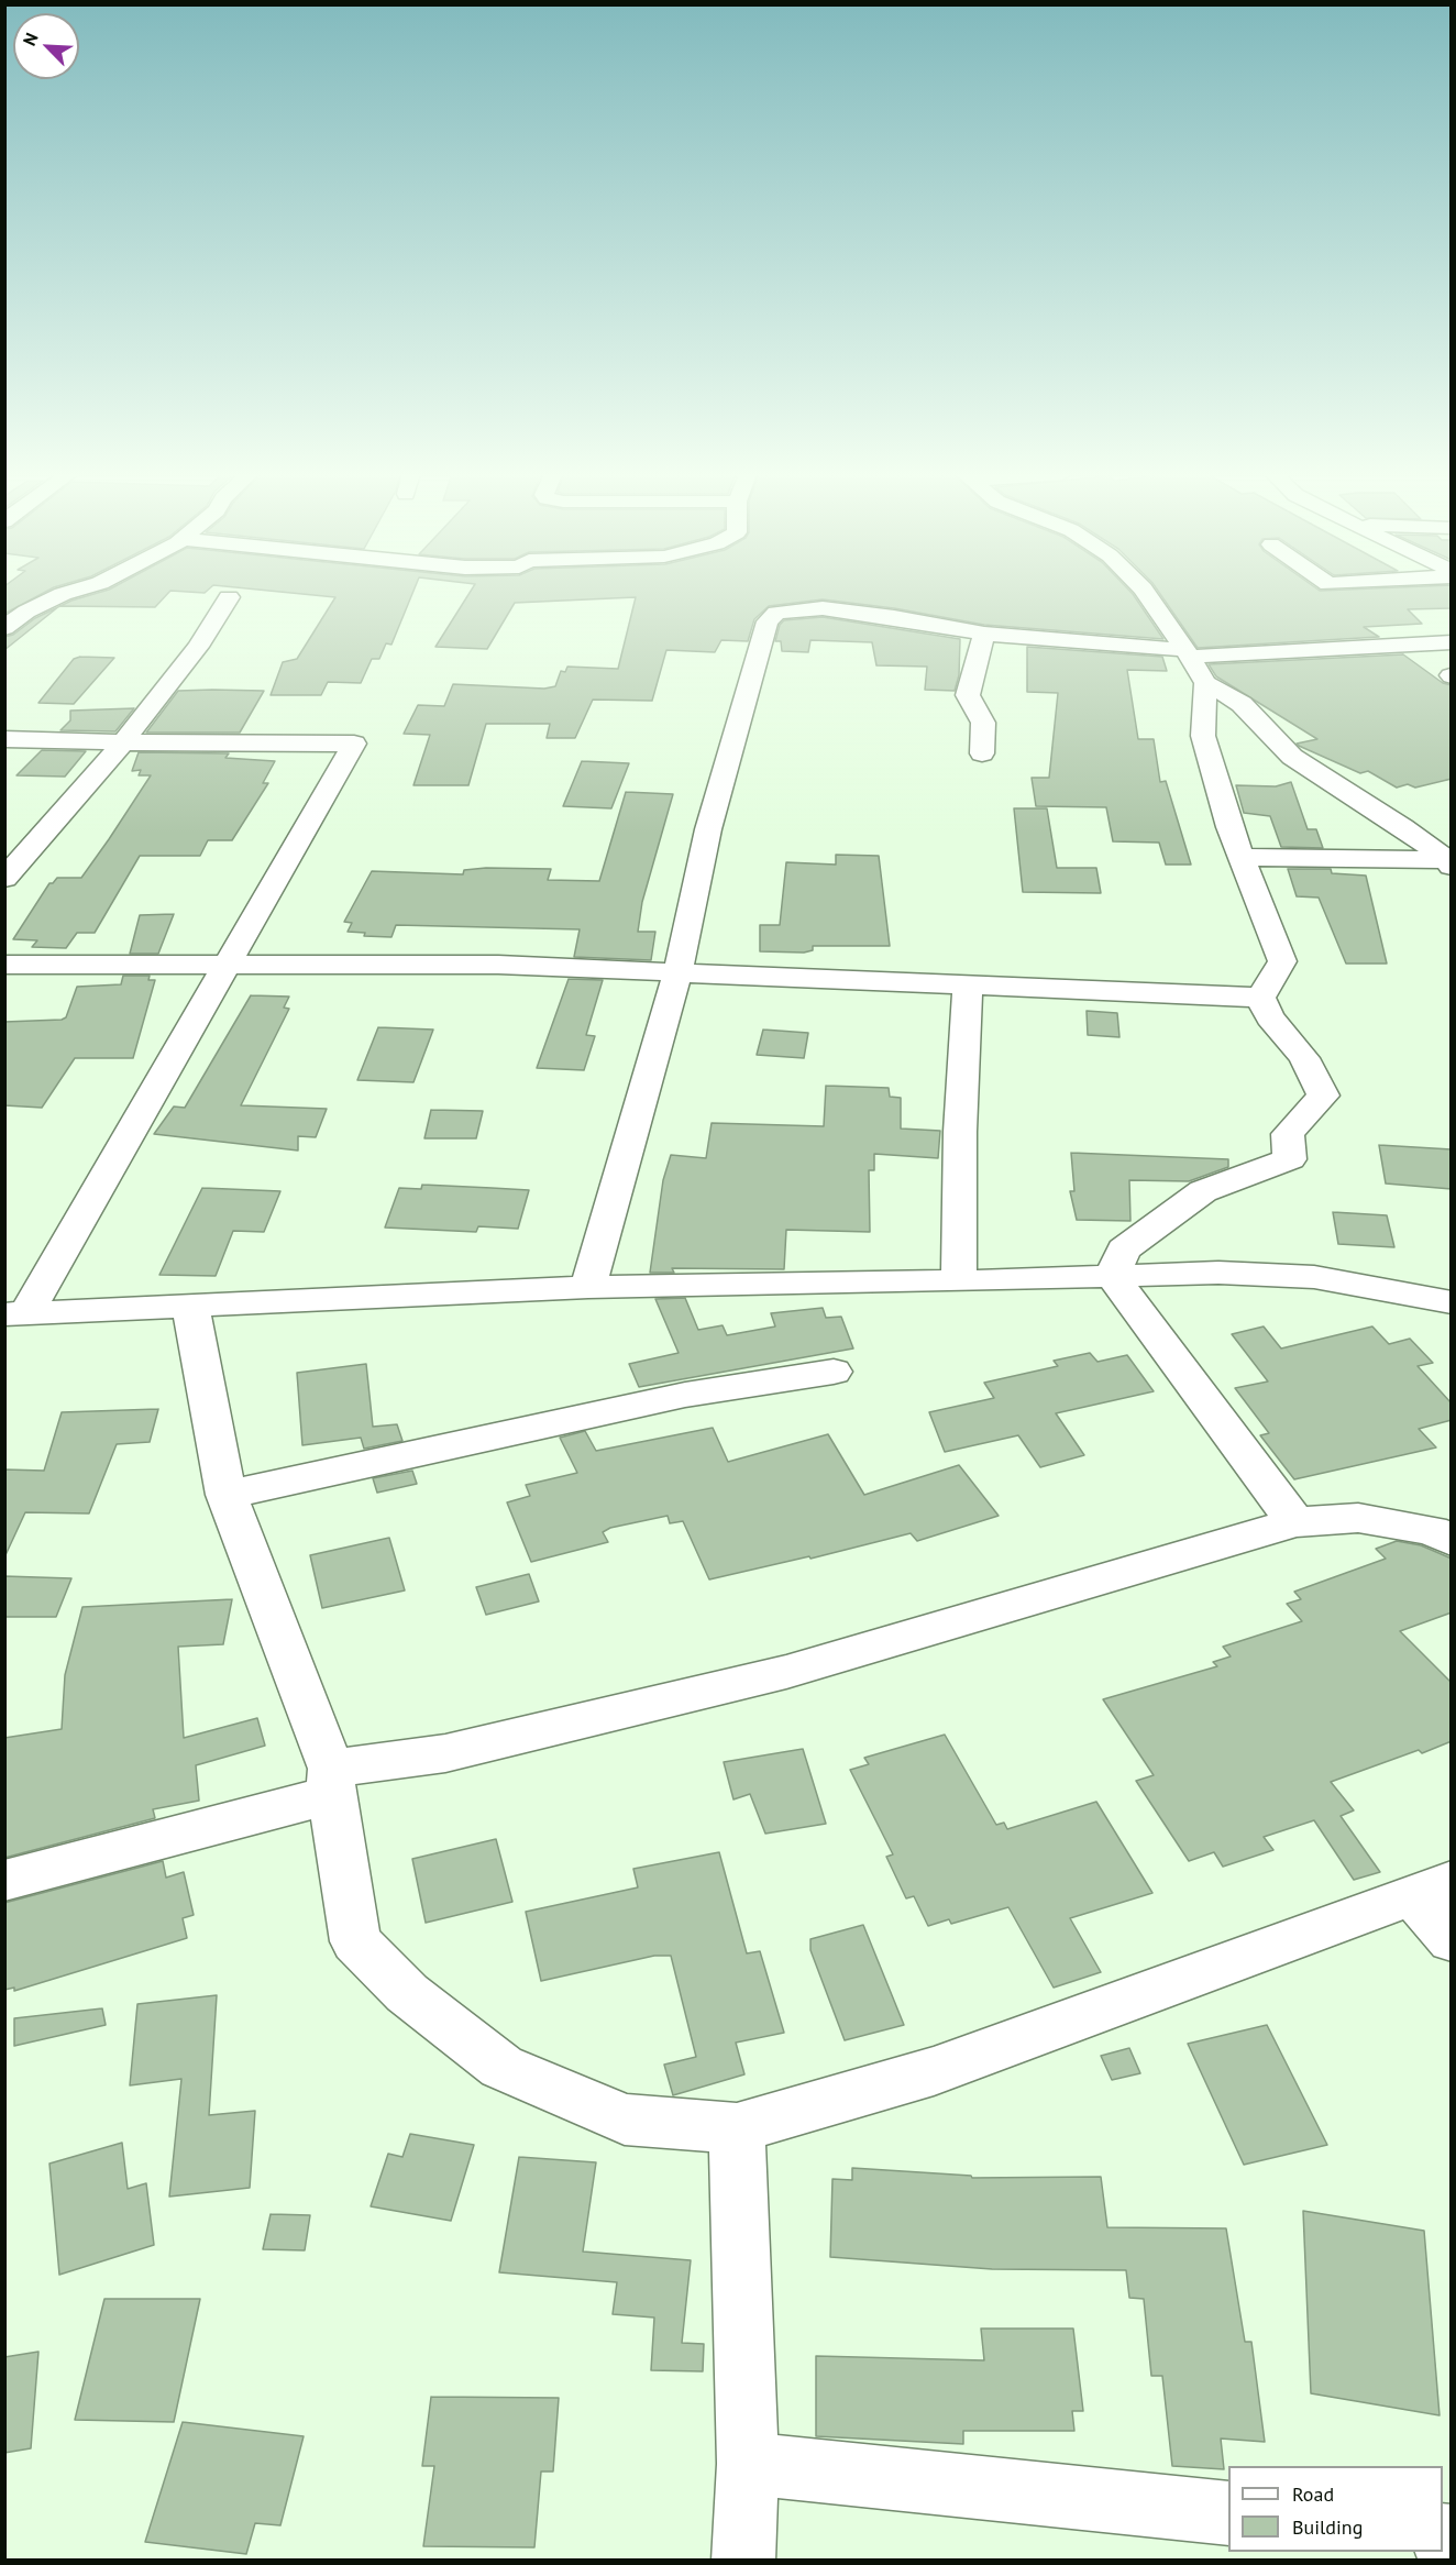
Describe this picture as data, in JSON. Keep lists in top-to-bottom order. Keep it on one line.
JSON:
{"legend":["Road","Building"],"north":"top left"}
